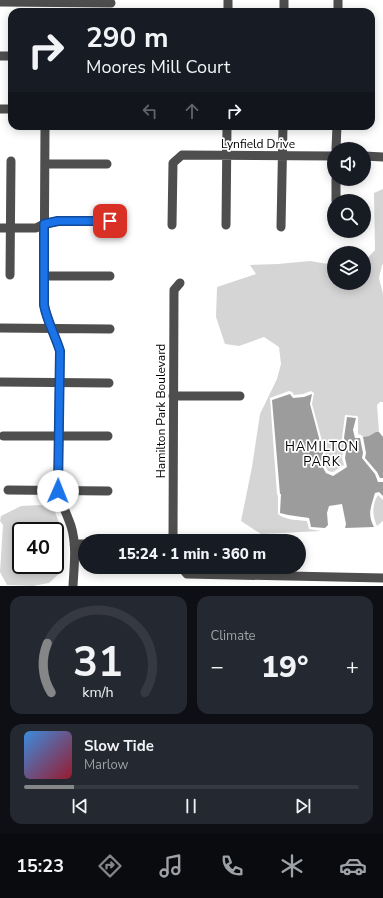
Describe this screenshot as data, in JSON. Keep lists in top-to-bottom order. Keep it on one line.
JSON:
{"streets":{"street":["Lynfield Drive","Hamilton Park Boulevard"]},"districts":["HAMILTON PARK"],"page":{"turn":["290 m","Moores Mill Court"],"limit":"40","trip":"15:24 · 1 min · 360 m","tile":"Climate","heat":["−","19°","+"],"song":["Slow Tide","Marlow"],"tabs":"15:23","gauge":["31","km/h"]}}
